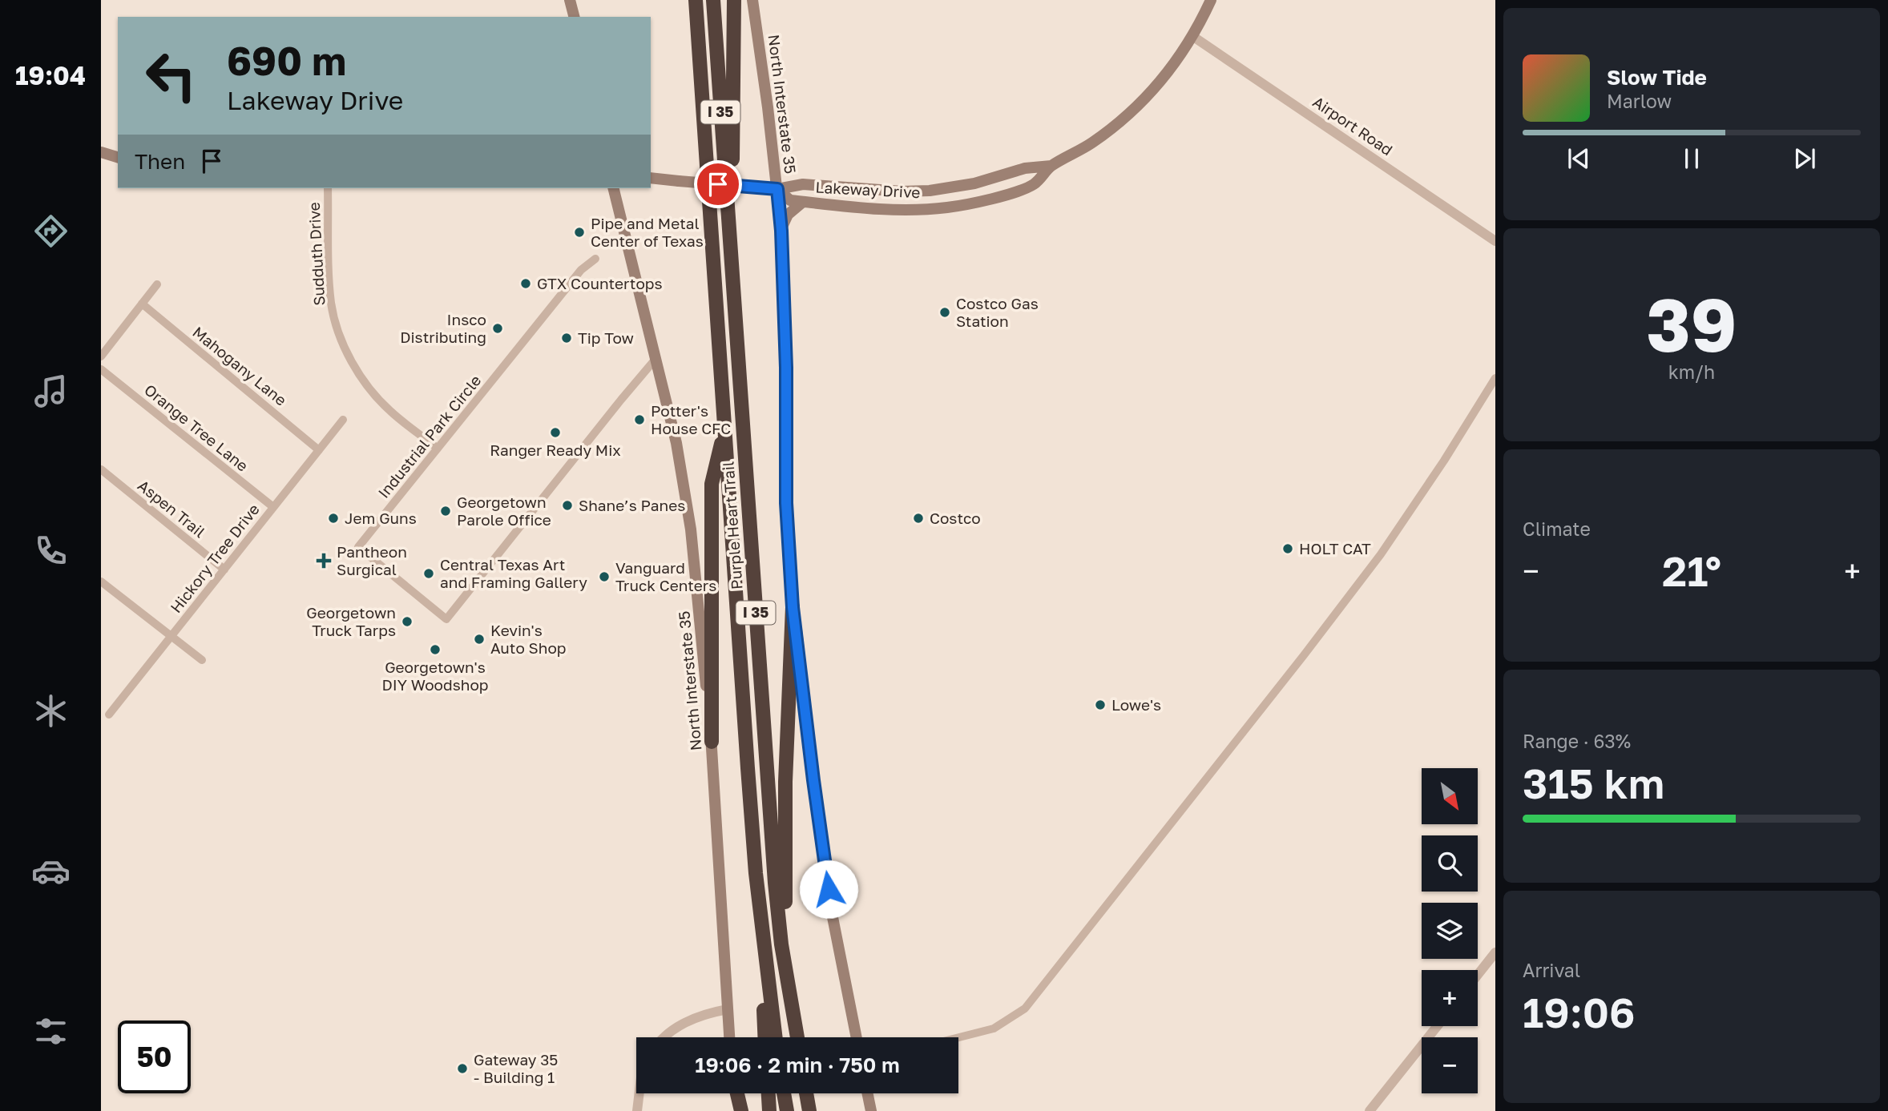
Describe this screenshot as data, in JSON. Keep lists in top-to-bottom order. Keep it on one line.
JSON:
{"streets":{"highway":["I 35","Purple Heart Trail"],"main road":["North Interstate 35","Lakeway Drive"],"street":["Airport Road","Sudduth Drive","Mahogany Lane","Orange Tree Lane","Industrial Park Circle","Aspen Trail","Hickory Tree Drive"]},"crossings":[["North Interstate 35","Lakeway Drive"],["North Interstate 35","Industrial Park Circle"],["Airport Road","Lakeway Drive"],["Sudduth Drive","Industrial Park Circle"],["Mahogany Lane","Hickory Tree Drive"],["Orange Tree Lane","Hickory Tree Drive"],["Aspen Trail","Hickory Tree Drive"]],"places":{"other":["Pipe and Metal Center of Texas","GTX Countertops","Costco Gas Station","Insco Distributing","Tip Tow","Potter's House CFC","Ranger Ready Mix","Shane’s Panes","Georgetown Parole Office","Jem Guns","Costco","HOLT CAT","Central Texas Art and Framing Gallery","Vanguard Truck Centers","Georgetown Truck Tarps","Kevin's Auto Shop","Georgetown's DIY Woodshop","Lowe's","Gateway 35 - Building 1"],"health":["Pantheon Surgical"]},"north":"bottom right","page":{"tabs":"19:04","turn":["690 m","Lakeway Drive"],"song":["Slow Tide","Marlow"],"then":"Then","tile":[["39","km/h"],"Climate",["Range · 63%","315 km"],["Arrival","19:06"]],"heat":["−","21°","+"],"map_buttons":["+","−"],"limit":"50","trip":"19:06 · 2 min · 750 m"}}
